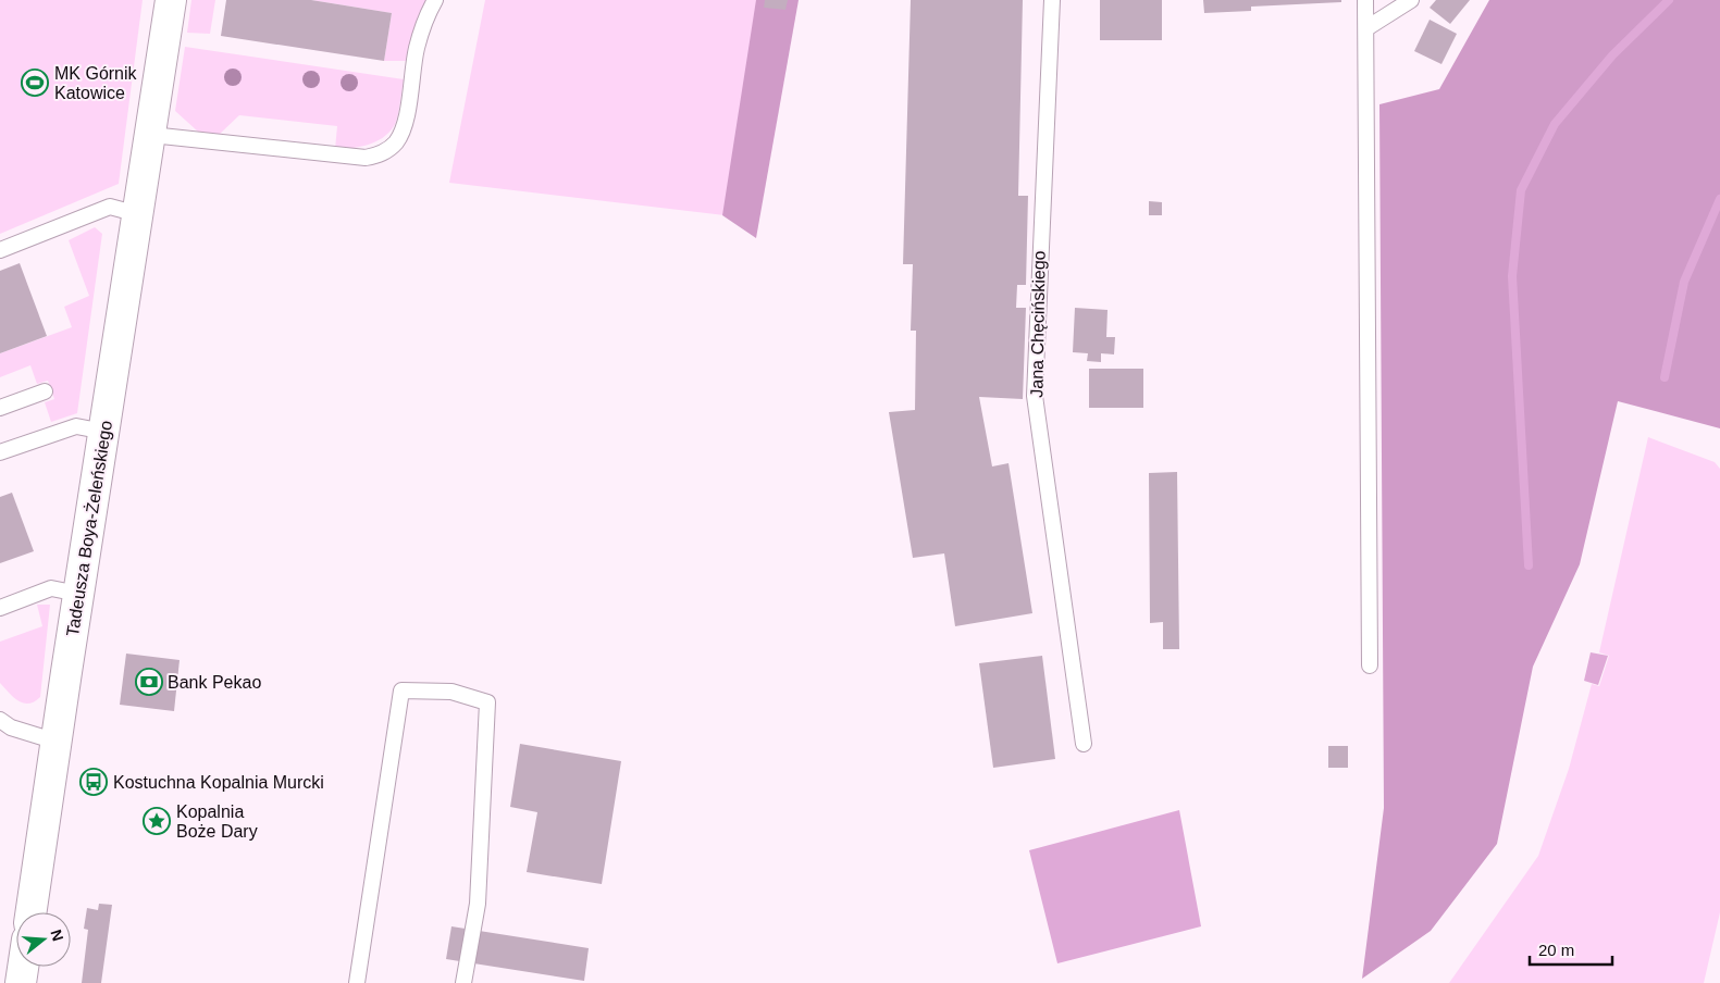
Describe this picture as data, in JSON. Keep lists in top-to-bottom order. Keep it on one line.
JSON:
{"streets":{"street":["Tadeusza Boya-Żeleńskiego"],"lane":["Jana Chęcińskiego"]},"places":{"sports":["MK Górnik Katowice"],"bank":["Bank Pekao"],"bus stop":["Kostuchna Kopalnia Murcki"],"place":["Kopalnia Boże Dary"]},"scale_bar":"20 m","north":"right"}
